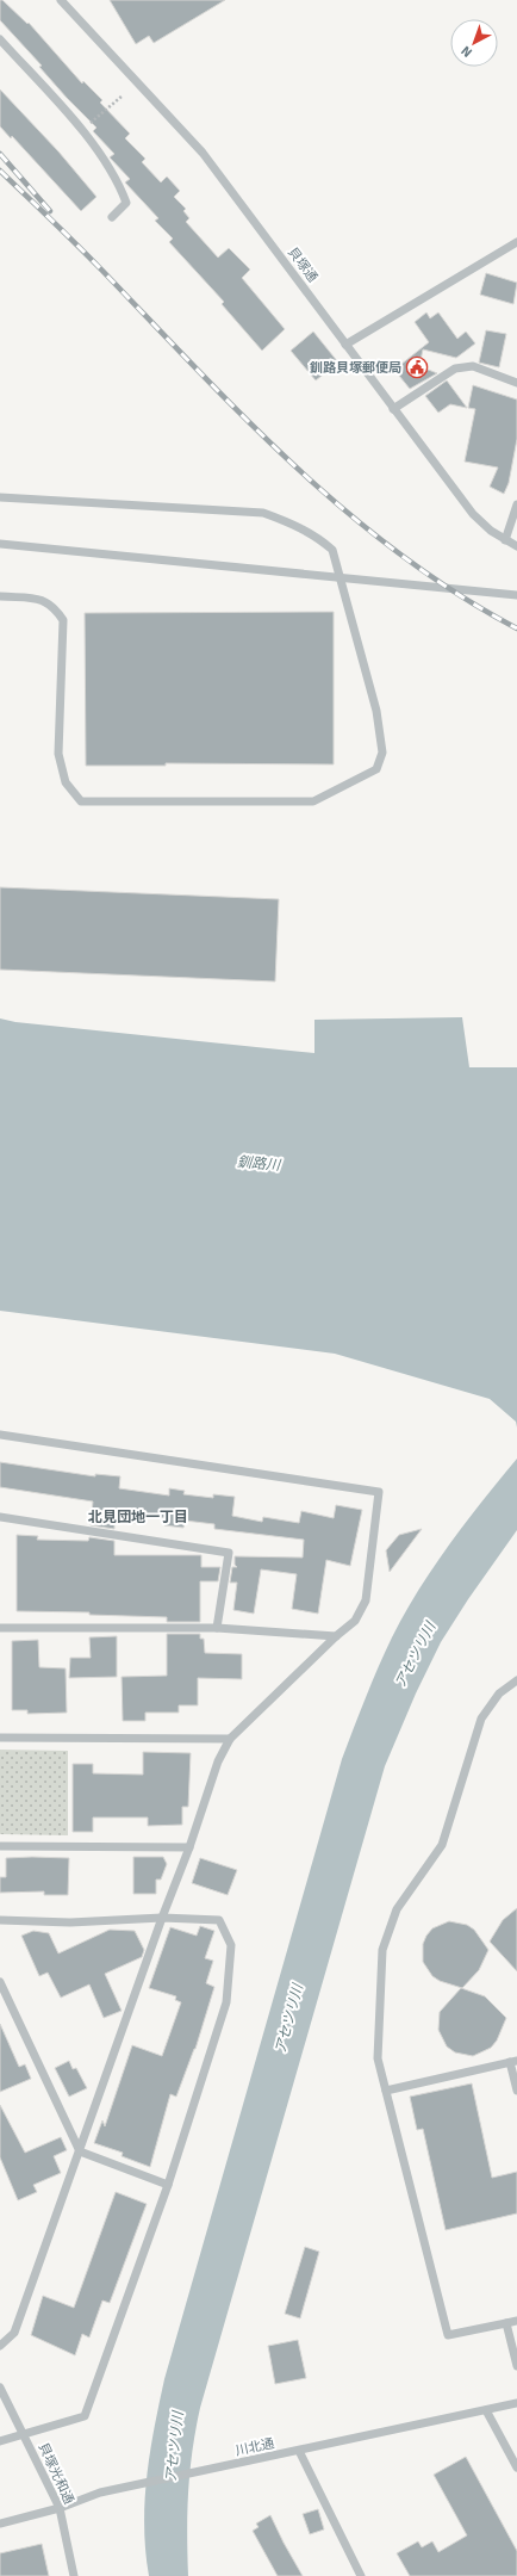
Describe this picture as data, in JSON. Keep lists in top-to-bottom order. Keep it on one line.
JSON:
{"streets":{"street":["貝塚通","川北通","貝塚光和通"]},"crossings":[["川北通","貝塚光和通"]],"districts":["北見団地一丁目"],"water":["釧路川","アセツリ川"],"places":{"public building":["釧路貝塚郵便局"]},"north":"bottom left"}
